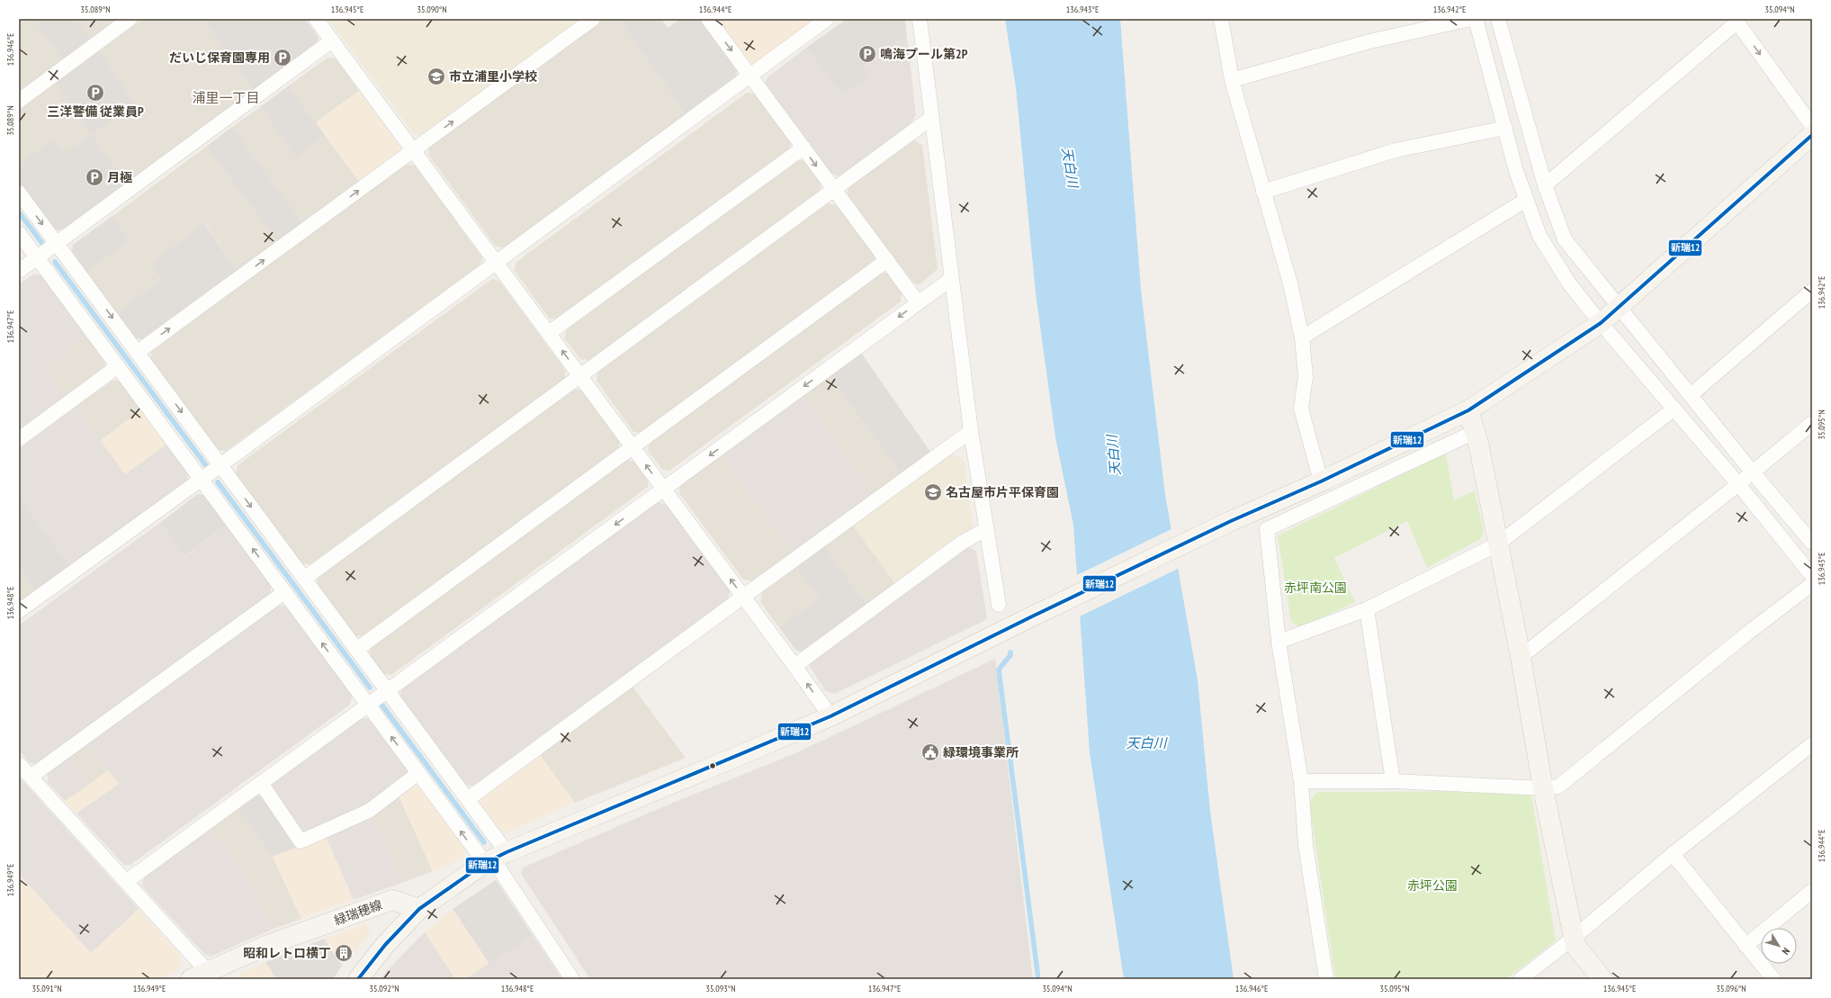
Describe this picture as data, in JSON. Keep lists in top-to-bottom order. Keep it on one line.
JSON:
{"streets":{"main road":["緑瑞穂線"]},"districts":["浦里一丁目"],"water":["天白川"],"parks":["赤坪南公園","赤坪公園"],"places":{"parking":["鳴海プール第2P","だいじ保育園専用","三洋警備 従業員P","月極"],"school or university":["市立浦里小学校","名古屋市片平保育園"],"public building":["緑環境事業所"],"building":["昭和レトロ横丁"]},"lines":["transit line 新瑞12"],"north":"bottom right","coordinates":["35.089°N","136.945°E","35.090°N","136.944°E","136.943°E","136.942°E","35.094°N","136.946°E","136.947°E","35.095°N","136.948°E","136.949°E","35.091°N","35.092°N","35.093°N","35.096°N"]}
